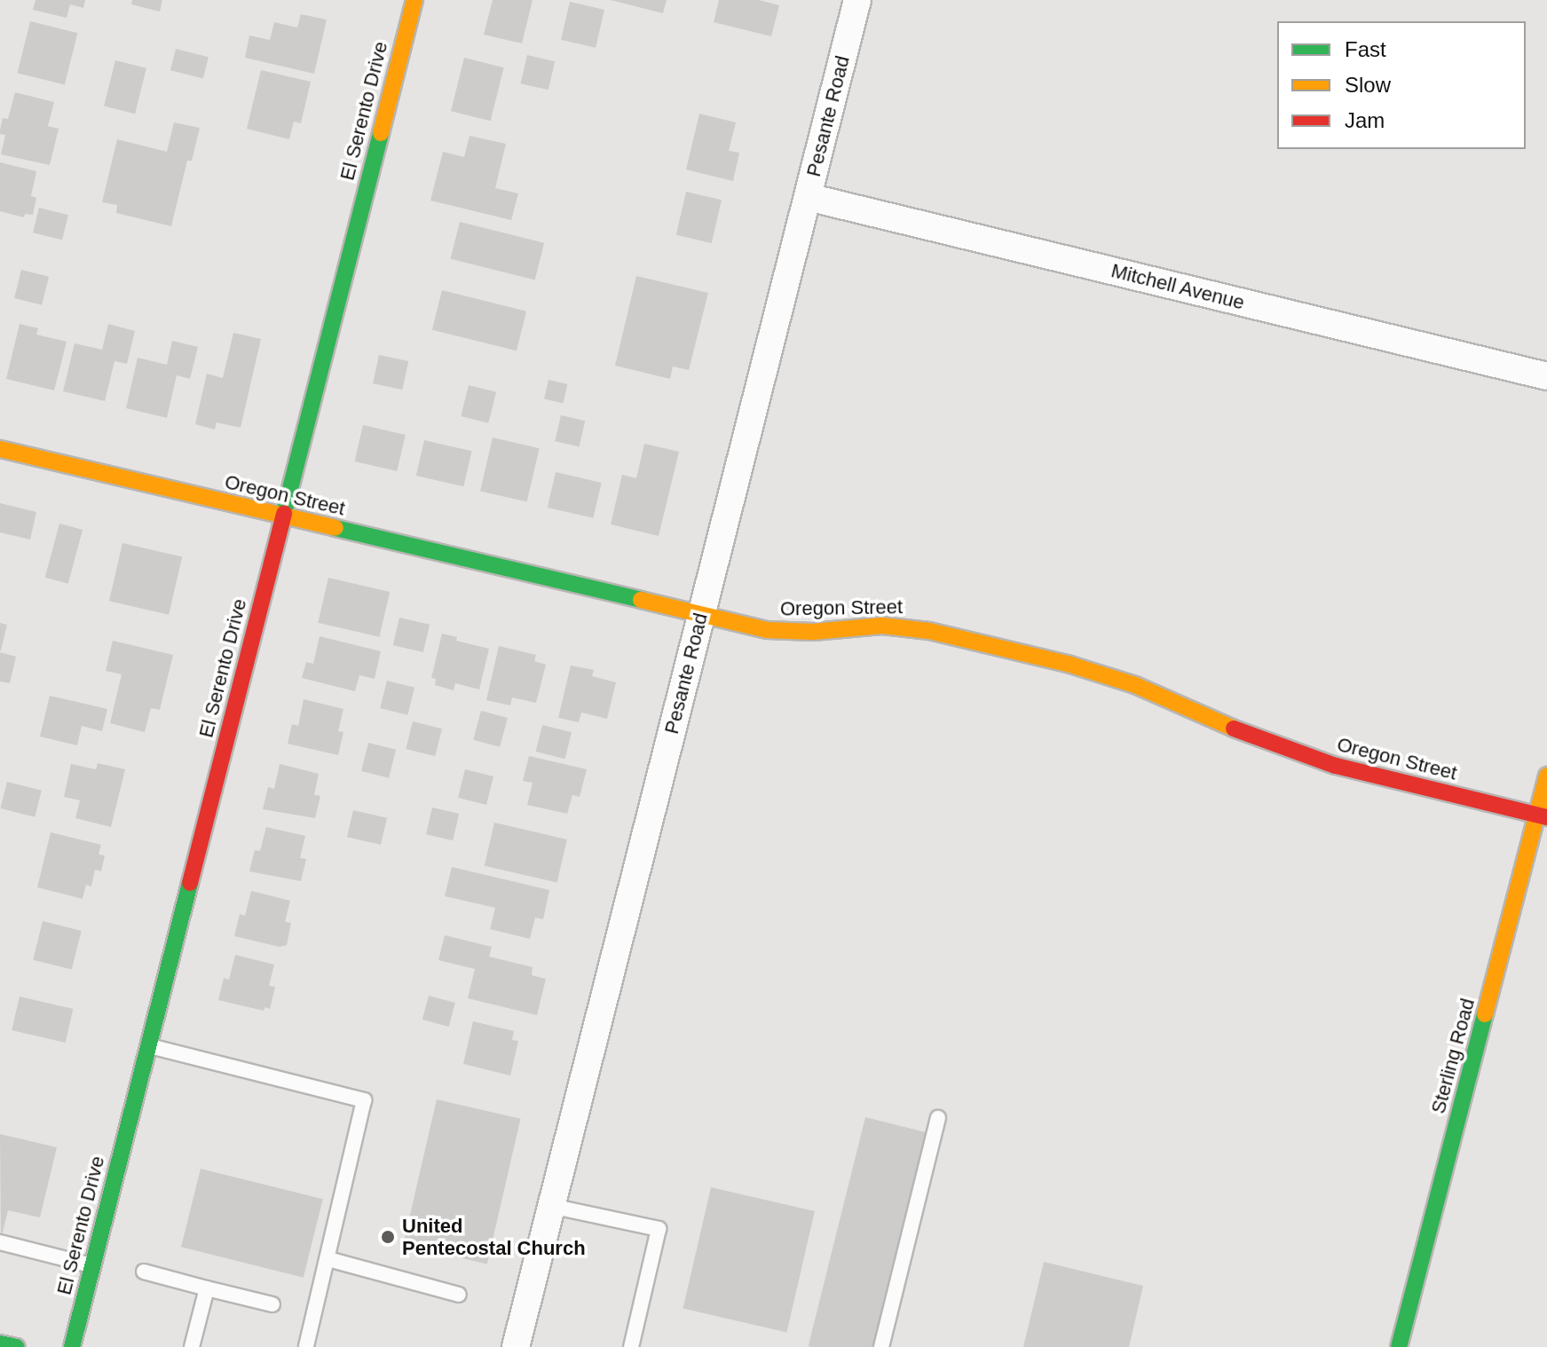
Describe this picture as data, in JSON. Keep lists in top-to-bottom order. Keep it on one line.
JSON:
{"streets":{"street":["El Serento Drive","Pesante Road","Mitchell Avenue","Oregon Street","Sterling Road"]},"crossings":[["El Serento Drive","Oregon Street"],["Pesante Road","Mitchell Avenue"],["Pesante Road","Oregon Street"],["Oregon Street","Sterling Road"]],"places":["United Pentecostal Church"],"legend":["Fast","Slow","Jam"]}
